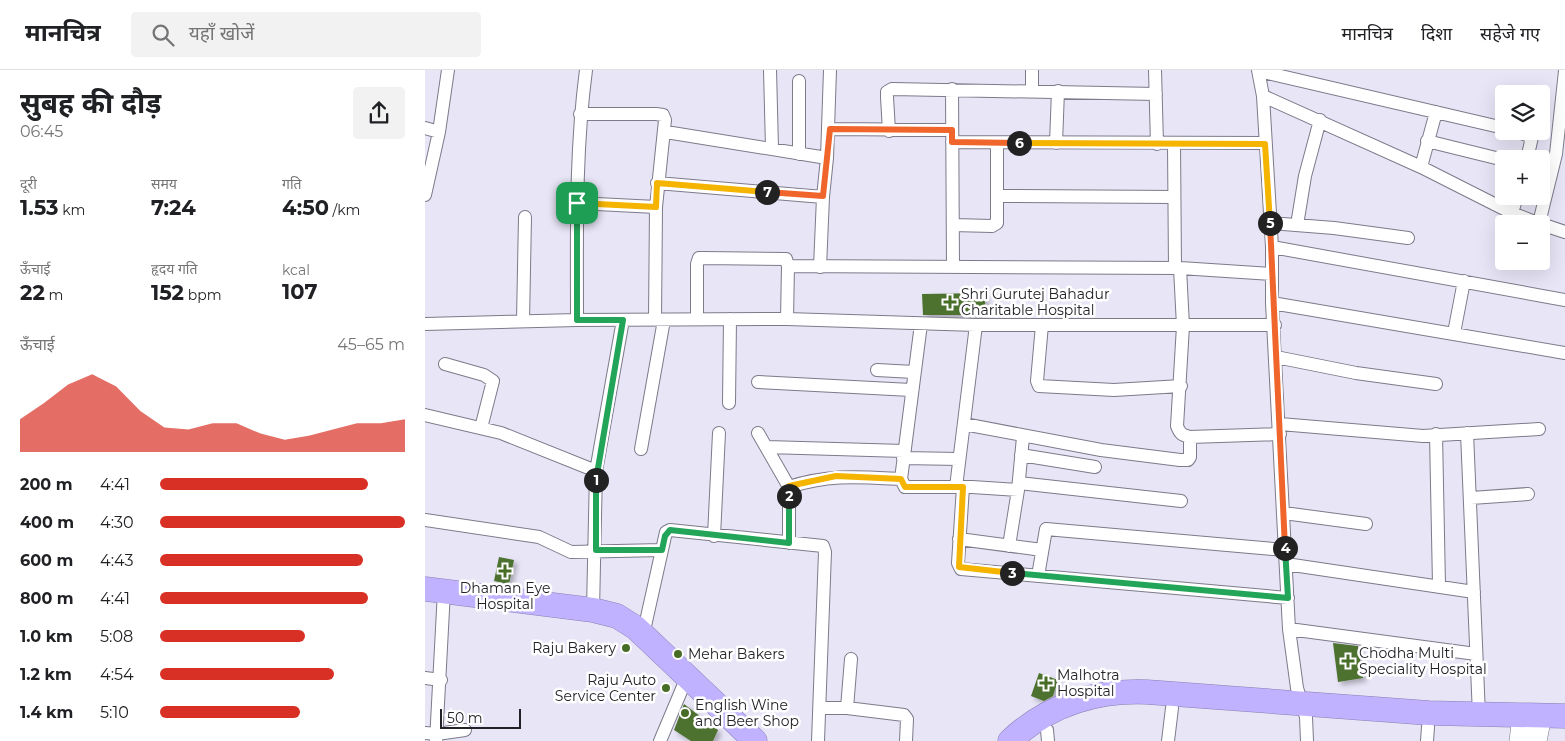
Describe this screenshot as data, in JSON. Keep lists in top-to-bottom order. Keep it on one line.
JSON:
{"places":{"health":["Shri Gurutej Bahadur Charitable Hospital","Dhaman Eye Hospital","Chodha Multi Speciality Hospital","Malhotra Hospital"],"other":["Raju Bakery","Mehar Bakers","Raju Auto Service Center","English Wine and Beer Shop"]},"scale_bar":"50 m","page":{"header":"मानचित्र","search":"यहाँ खोजें","nav":["मानचित्र","दिशा","सहेजे गए"],"heading":["सुबह की दौड़","06:45"],"map_buttons":["+","−"],"pins":["6","7","5","1","2","4","3"],"stats":[["दूरी","1.53 km"],["समय","7:24"],["गति","4:50 /km"],["ऊँचाई","22 m"],["हृदय गति","152 bpm"],["kcal","107"]],"chart":["ऊँचाई","45–65 m"],"list":[{"name":"200 m","note":"4:41"},{"name":"400 m","note":"4:30"},{"name":"600 m","note":"4:43"},{"name":"800 m","note":"4:41"},{"name":"1.0 km","note":"5:08"},{"name":"1.2 km","note":"4:54"},{"name":"1.4 km","note":"5:10"}],"scale":"50 m"}}
